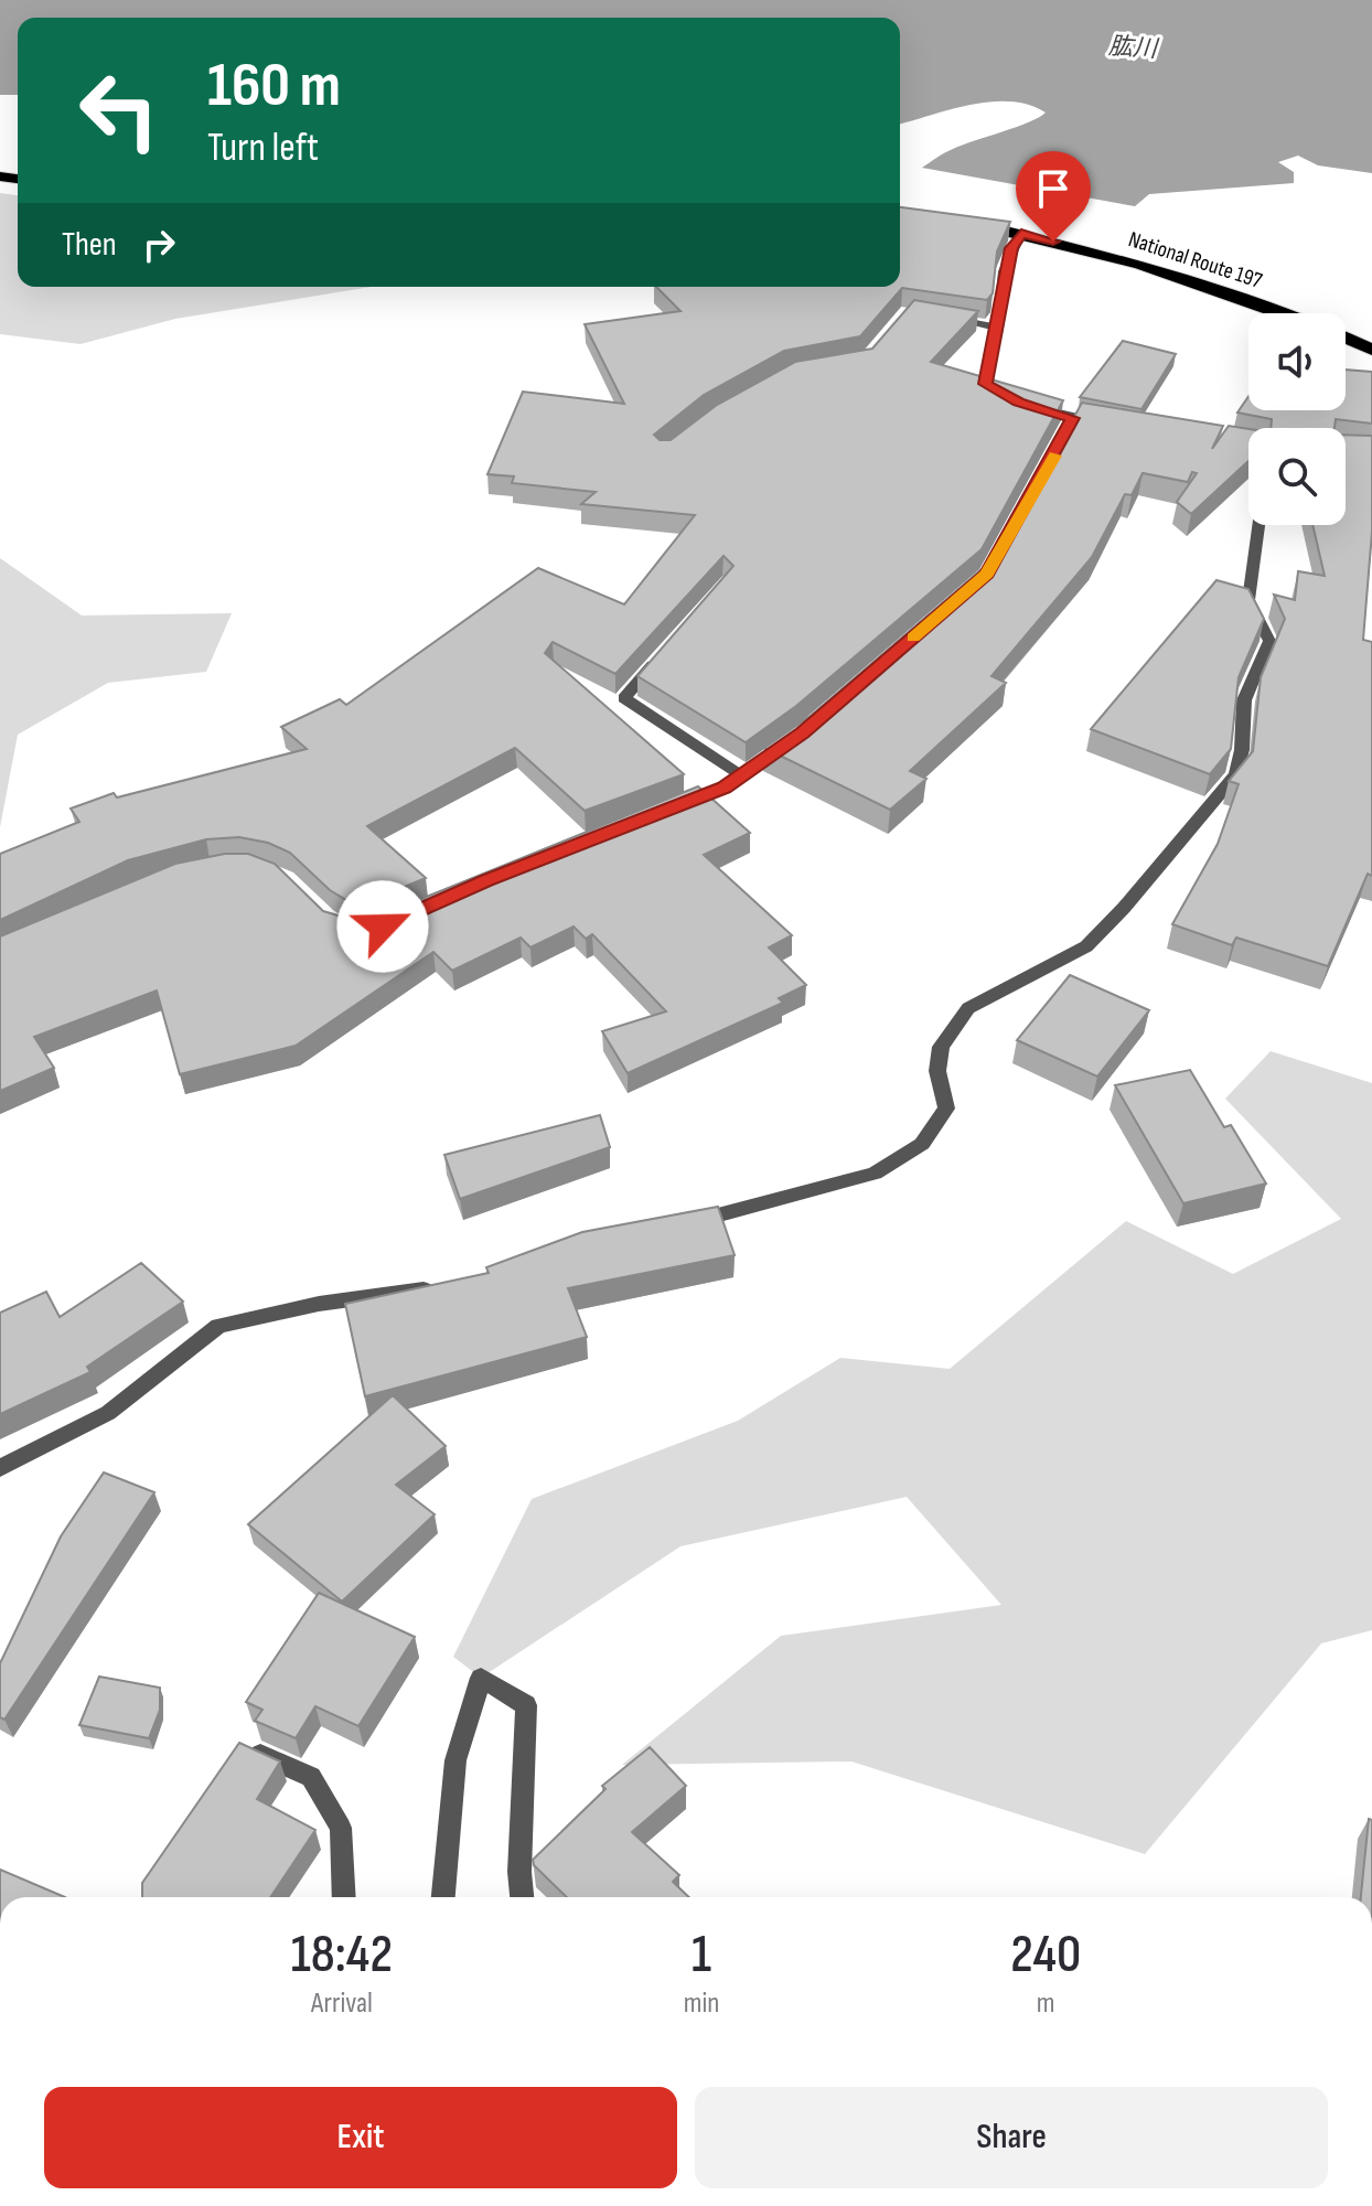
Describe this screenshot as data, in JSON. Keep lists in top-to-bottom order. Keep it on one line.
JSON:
{"streets":{"highway":["National Route 197"]},"water":["肱川"],"page":{"turn":["160 m","Turn left"],"then":"Then","eta":["18:42","Arrival","1","min","240","m"],"buttons":["Exit","Share"]}}
